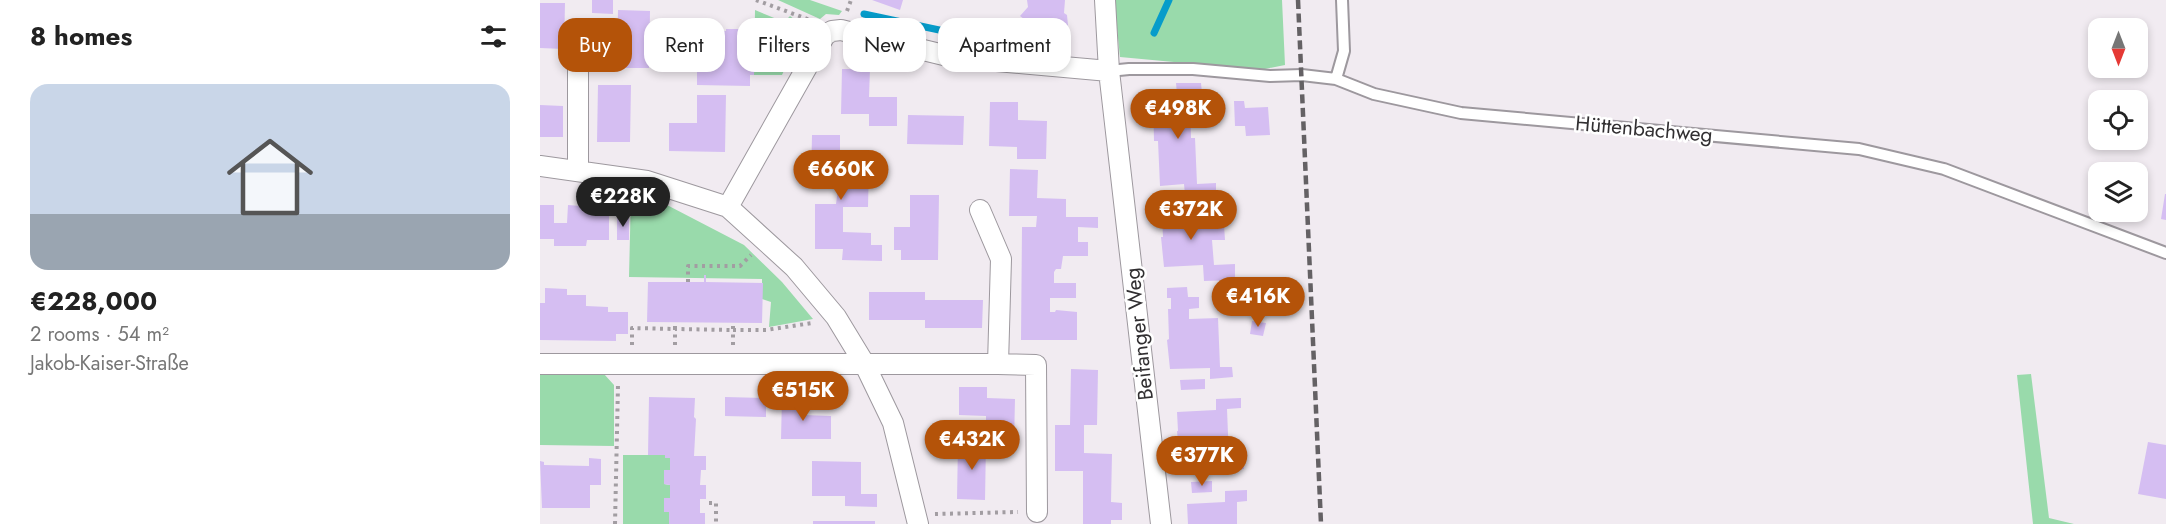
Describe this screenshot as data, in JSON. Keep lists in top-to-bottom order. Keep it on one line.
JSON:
{"streets":{"street":["Beifanger Weg"],"lane":["Hüttenbachweg"]},"crossings":[["Hüttenbachweg","Beifanger Weg"]],"north":"bottom","page":{"heading":"8 homes","chip":["Buy","Rent","Filters","New","Apartment"],"list":[{"name":"€228,000","note":"2 rooms · 54 m² · Jakob-Kaiser-Straße"}],"price":["€498K","€660K","€228K","€372K","€416K","€515K","€432K","€377K"]}}
